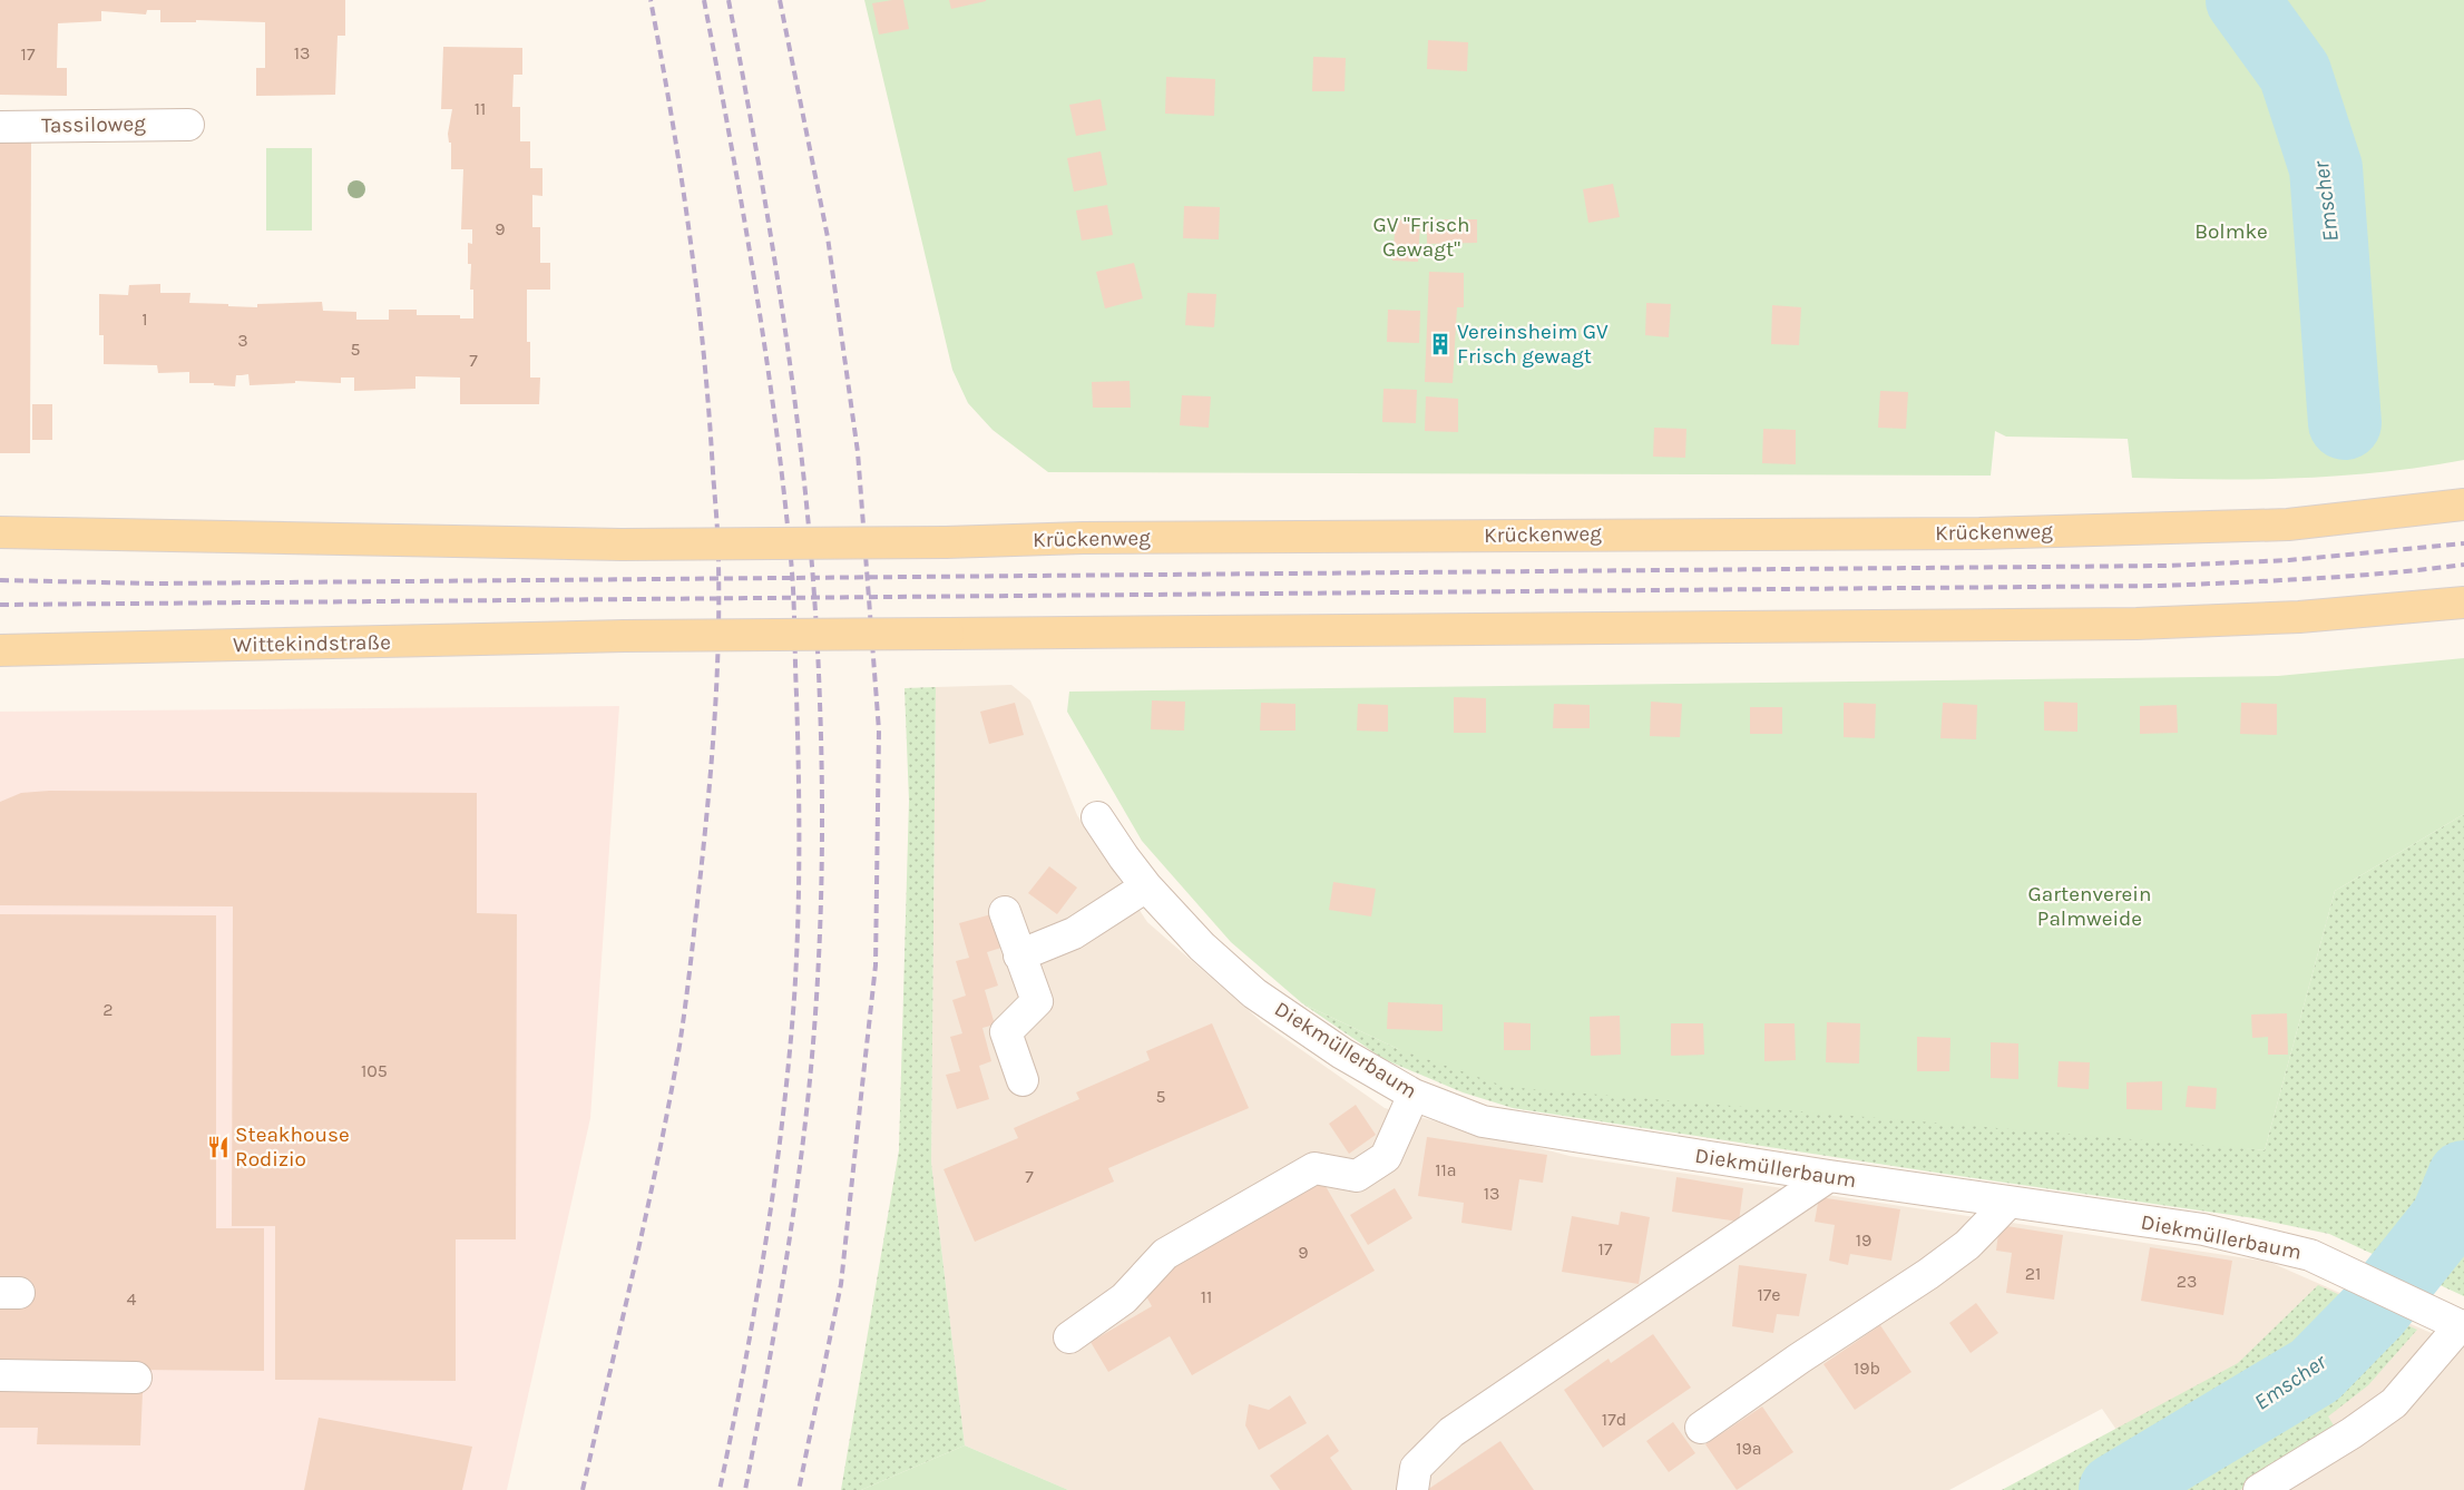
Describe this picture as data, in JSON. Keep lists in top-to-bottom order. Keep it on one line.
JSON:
{"streets":{"main road":["Krückenweg","Wittekindstraße"],"street":["Tassiloweg","Diekmüllerbaum"]},"water":["Emscher"],"parks":["GV \"Frisch Gewagt\"","Bolmke","Gartenverein Palmweide"],"places":{"building":["Vereinsheim GV Frisch gewagt"],"restaurant":["Steakhouse Rodizio"]},"house_numbers":["13","17","11","9","1","3","5","7","2","105","5","11a","7","13","19","17","9","21","23","17e","11","4","19b","17d","19a"]}
